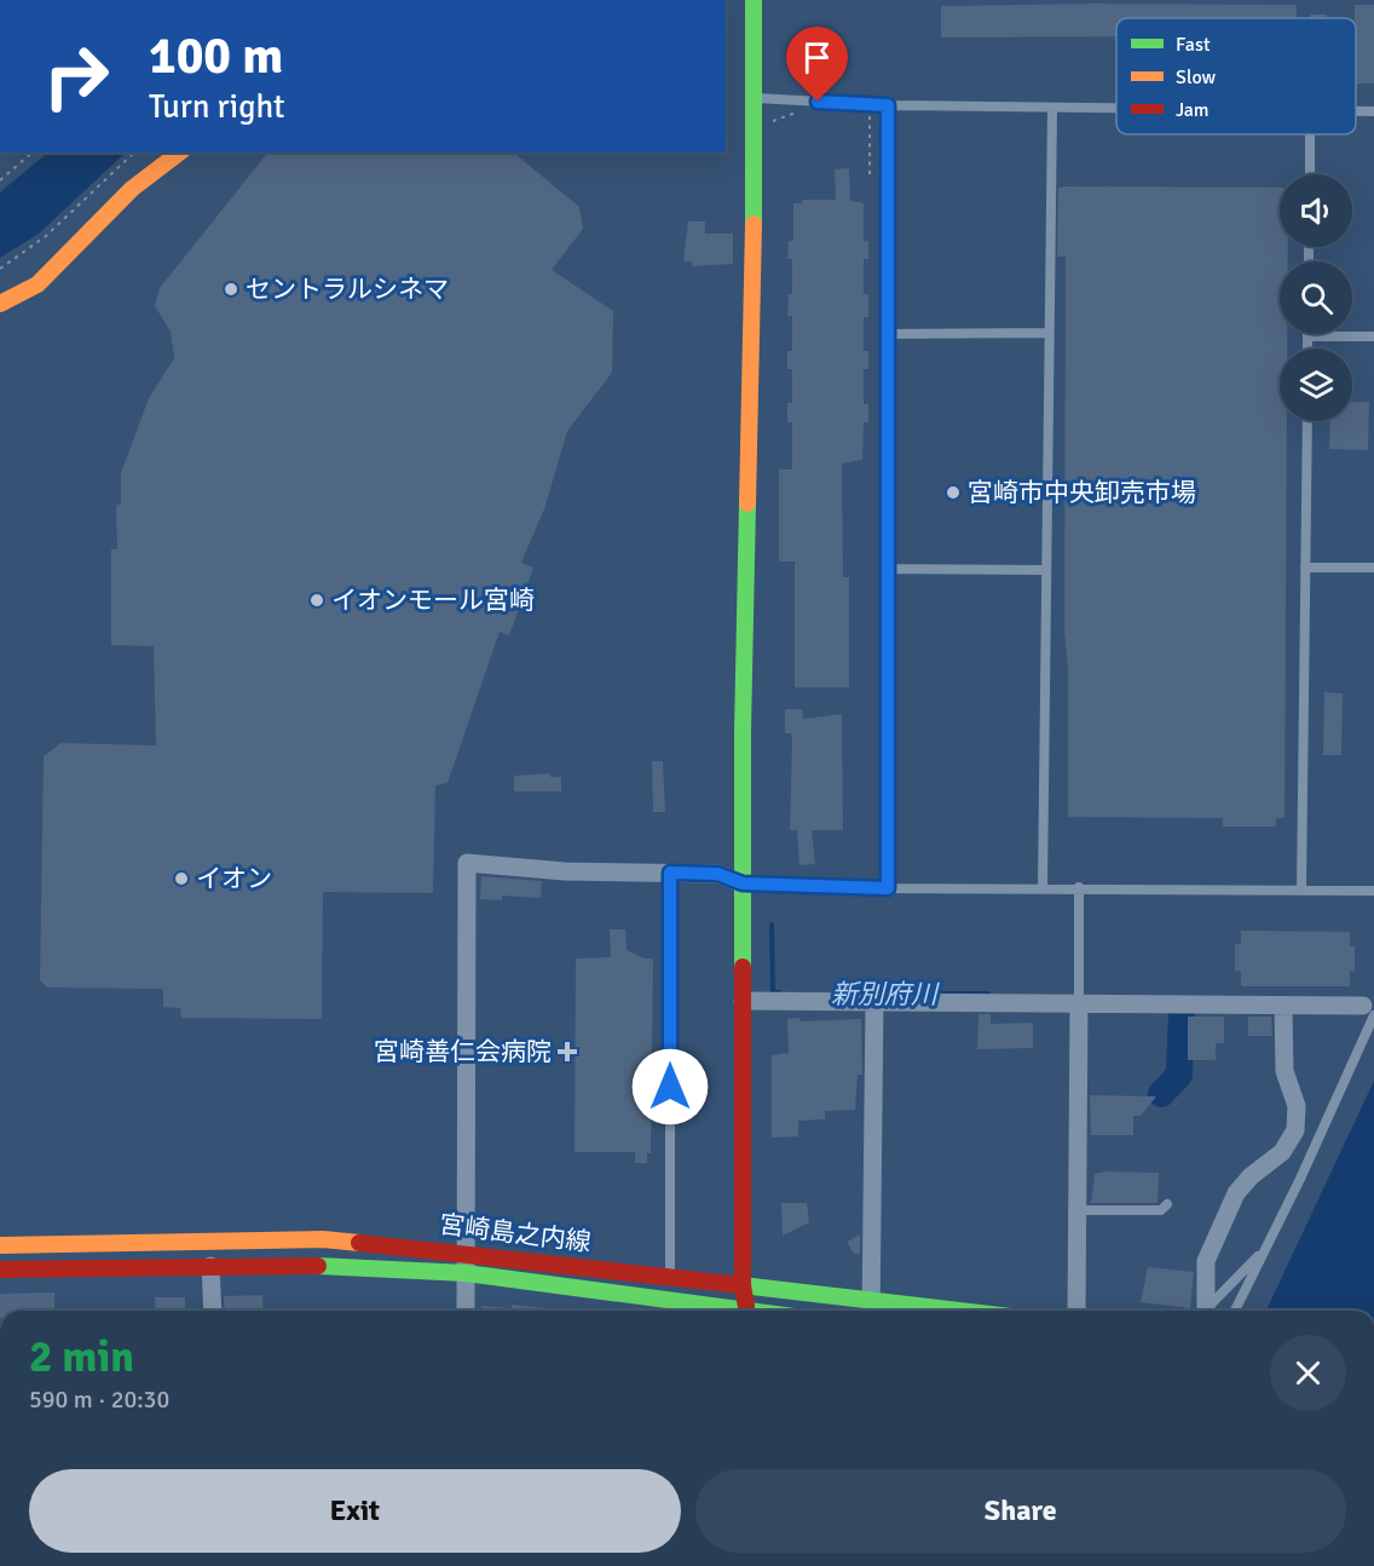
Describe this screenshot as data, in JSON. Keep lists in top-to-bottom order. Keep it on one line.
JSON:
{"streets":{"main road":["宮崎島之内線"]},"water":["新別府川"],"places":{"other":["セントラルシネマ","宮崎市中央卸売市場","イオンモール宮崎","イオン"],"health":["宮崎善仁会病院"]},"legend":["Fast","Slow","Jam"],"page":{"turn":["100 m","Turn right"],"heading":["2 min","590 m · 20:30"],"buttons":["Exit","Share"]}}
